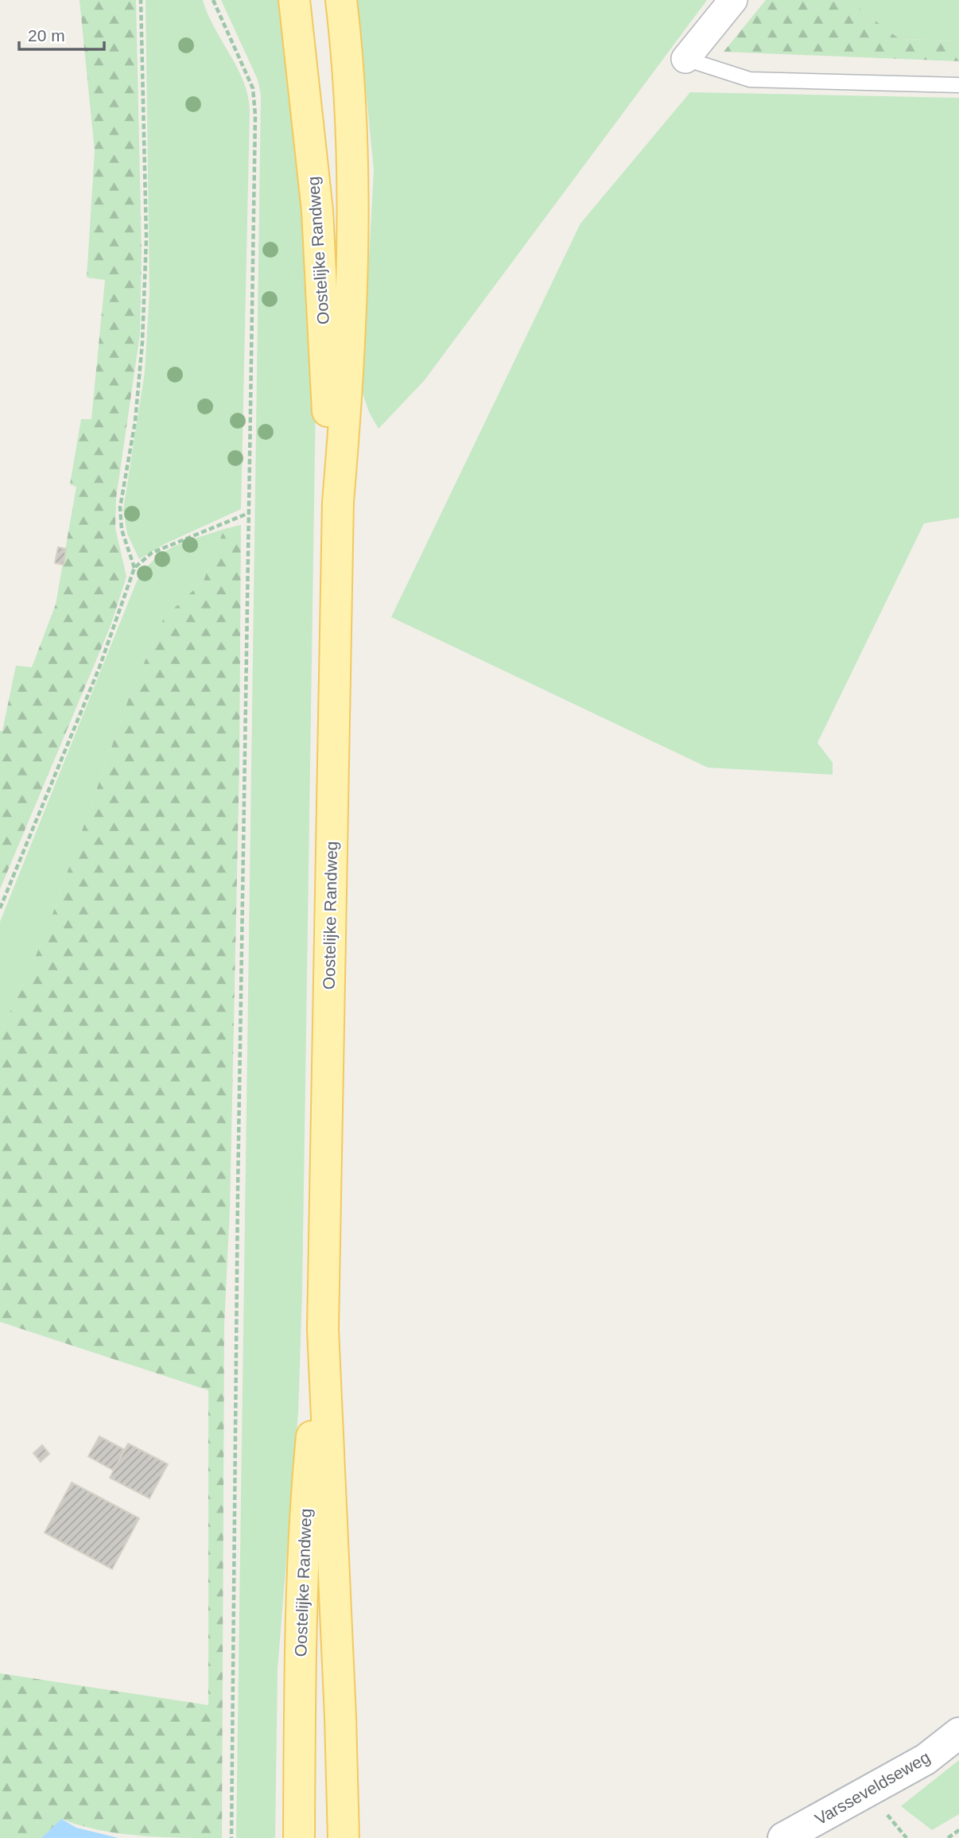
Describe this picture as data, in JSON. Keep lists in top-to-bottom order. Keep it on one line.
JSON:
{"streets":{"main road":["Oostelijke Randweg","Varsseveldseweg"]},"scale_bar":"20 m"}
